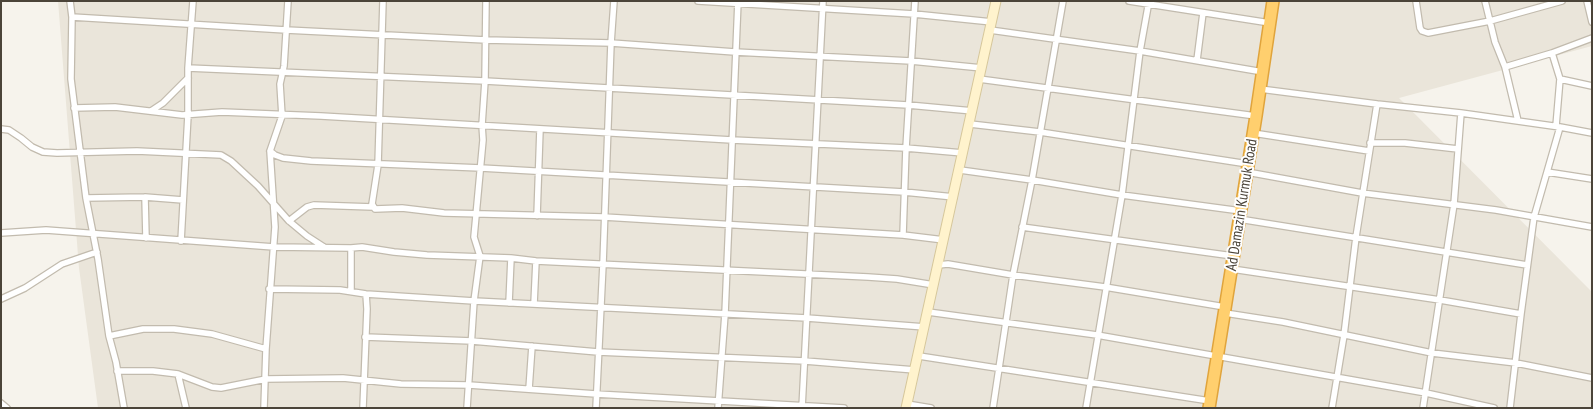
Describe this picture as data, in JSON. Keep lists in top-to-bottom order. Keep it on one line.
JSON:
{"streets":{"highway":["Ad Damazin Kurmuk Road"]}}
